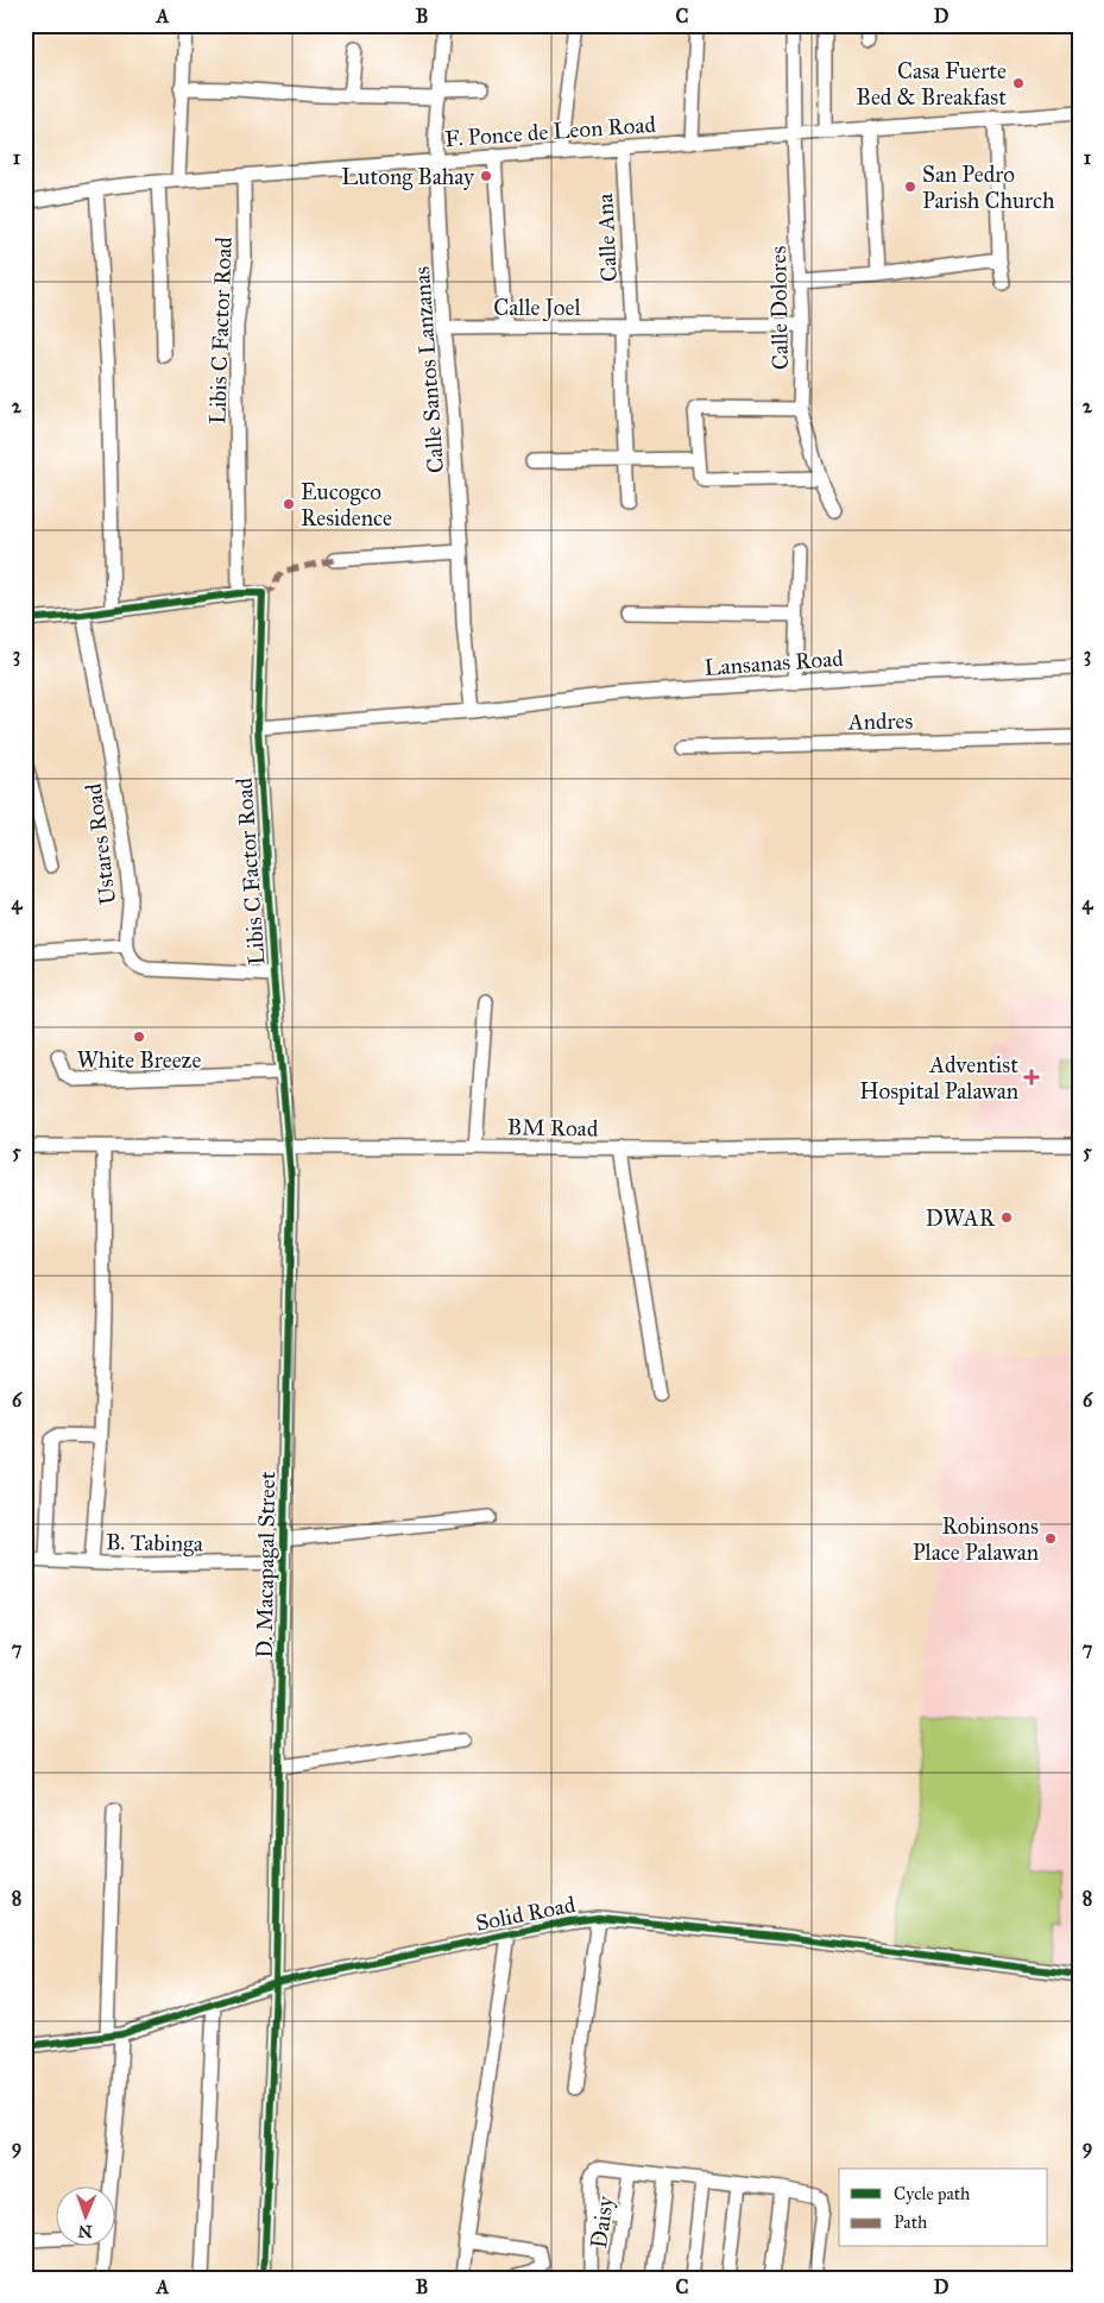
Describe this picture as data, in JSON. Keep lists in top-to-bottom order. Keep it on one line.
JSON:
{"streets":{"street":["F. Ponce de Leon Road","Calle Ana","Calle Joel","Calle Dolores","Libis C Factor Road","Calle Santos Lanzanas","Lansanas Road","Andres","Ustares Road","BM Road","B. Tabinga","D. Macapagal Street","Solid Road","Daisy"]},"crossings":[["F. Ponce de Leon Road","Calle Ana"],["F. Ponce de Leon Road","Calle Dolores"],["F. Ponce de Leon Road","Libis C Factor Road"],["F. Ponce de Leon Road","Calle Santos Lanzanas"],["Calle Ana","Calle Joel"],["Calle Joel","Calle Dolores"],["Calle Joel","Calle Santos Lanzanas"],["Libis C Factor Road","Lansanas Road"],["Libis C Factor Road","BM Road"],["Libis C Factor Road","D. Macapagal Street"],["Calle Santos Lanzanas","Lansanas Road"],["BM Road","D. Macapagal Street"],["B. Tabinga","D. Macapagal Street"],["D. Macapagal Street","Solid Road"]],"places":{"other":["Casa Fuerte Bed & Breakfast","Lutong Bahay","San Pedro Parish Church","Eucogco Residence","White Breeze","DWAR","Robinsons Place Palawan"],"health":["Adventist Hospital Palawan"]},"legend":["Cycle path","Path"],"north":"bottom","grid":{"columns":["A","B","C","D"],"rows":["1","2","3","4","5","6","7","8","9"]}}
